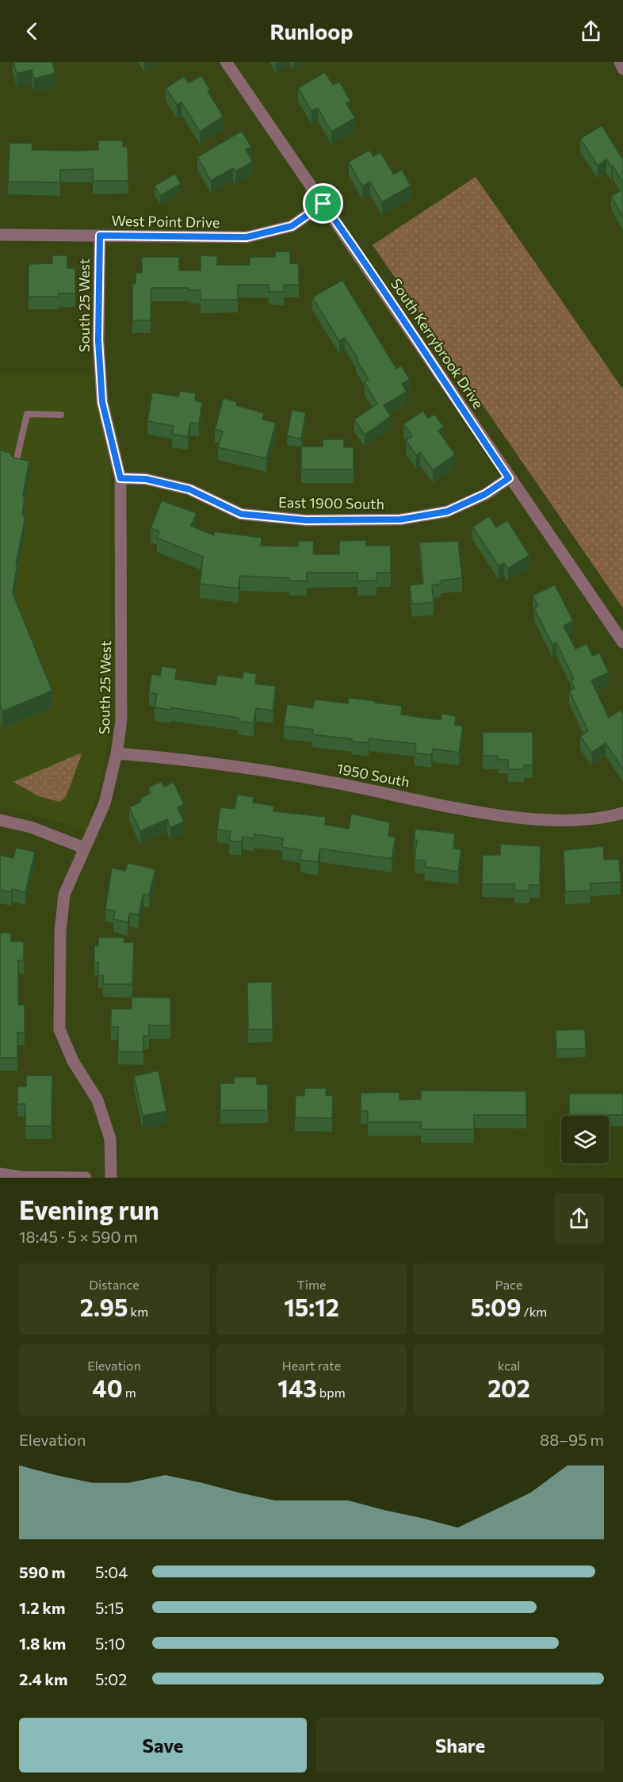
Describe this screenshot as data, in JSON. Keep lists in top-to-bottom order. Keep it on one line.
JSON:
{"streets":{"street":["West Point Drive","South 25 West","South Kerrybrook Drive","East 1900 South","1950 South"]},"crossings":[["West Point Drive","South 25 West"],["West Point Drive","South Kerrybrook Drive"],["South 25 West","East 1900 South"],["South 25 West","1950 South"],["South Kerrybrook Drive","East 1900 South"]],"page":{"header":"Runloop","heading":["Evening run","18:45 · 5 × 590 m"],"stats":[["Distance","2.95 km"],["Time","15:12"],["Pace","5:09 /km"],["Elevation","40 m"],["Heart rate","143 bpm"],["kcal","202"]],"chart":["Elevation","88–95 m"],"list":[{"name":"590 m","note":"5:04"},{"name":"1.2 km","note":"5:15"},{"name":"1.8 km","note":"5:10"},{"name":"2.4 km","note":"5:02"}],"buttons":["Save","Share"]}}
